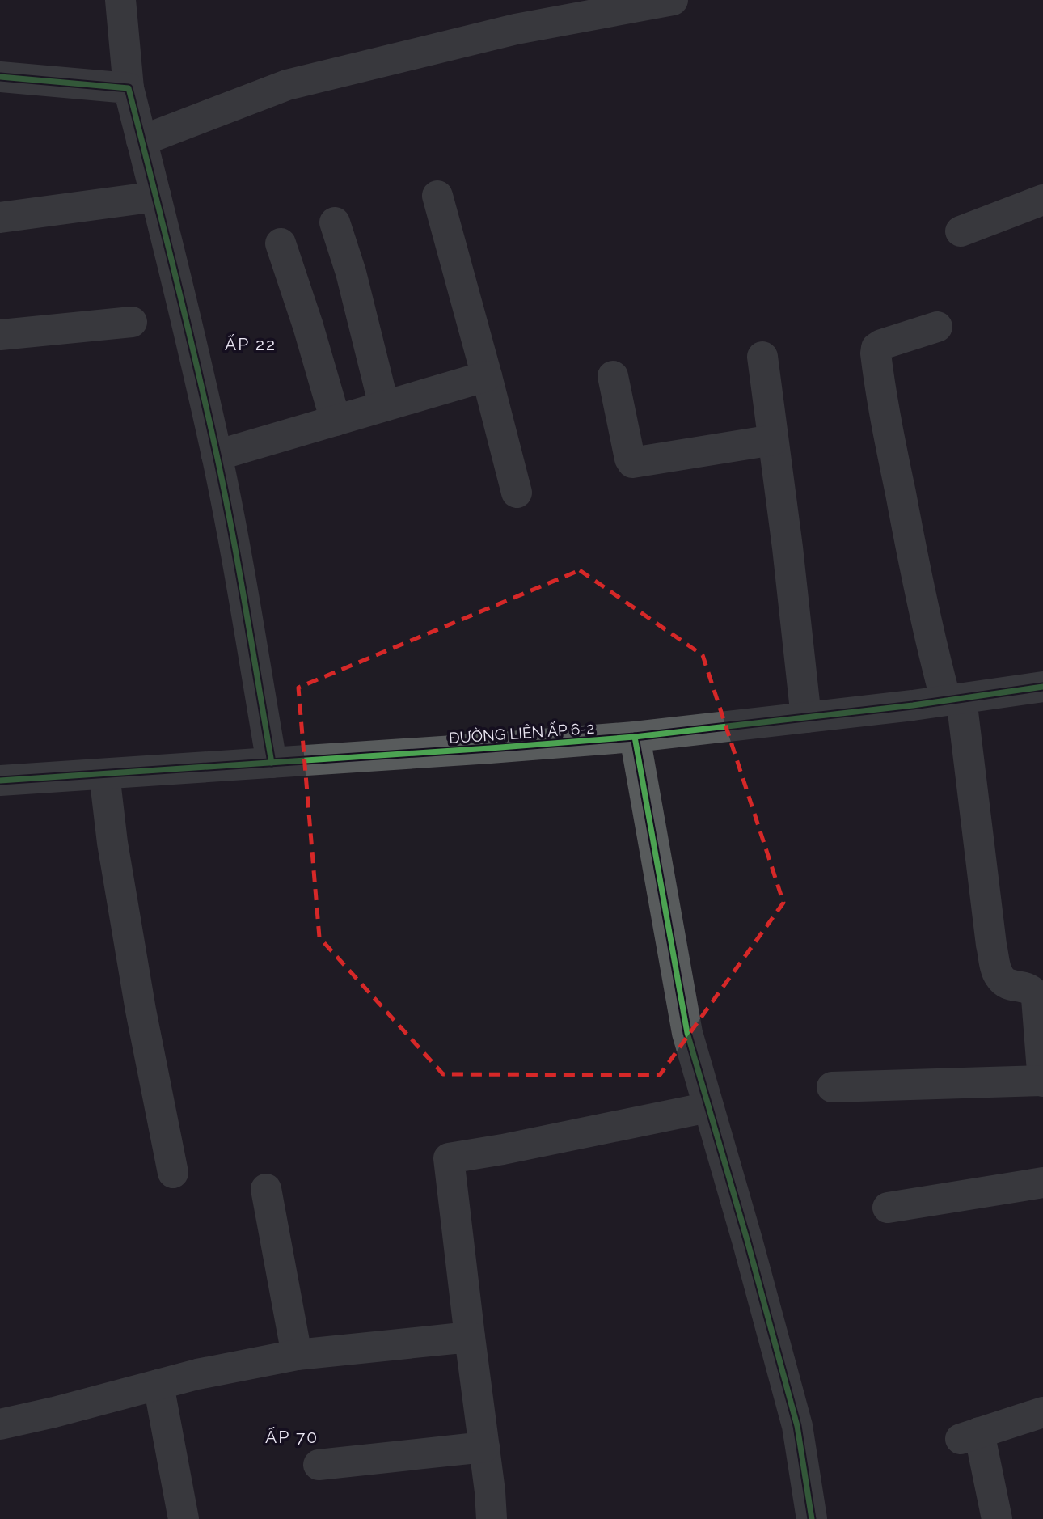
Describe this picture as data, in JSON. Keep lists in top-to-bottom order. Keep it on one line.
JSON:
{"streets":{"street":["ĐƯỜNG LIÊN ẤP 6-2"]},"districts":["ẤP 22","ẤP 70"]}
